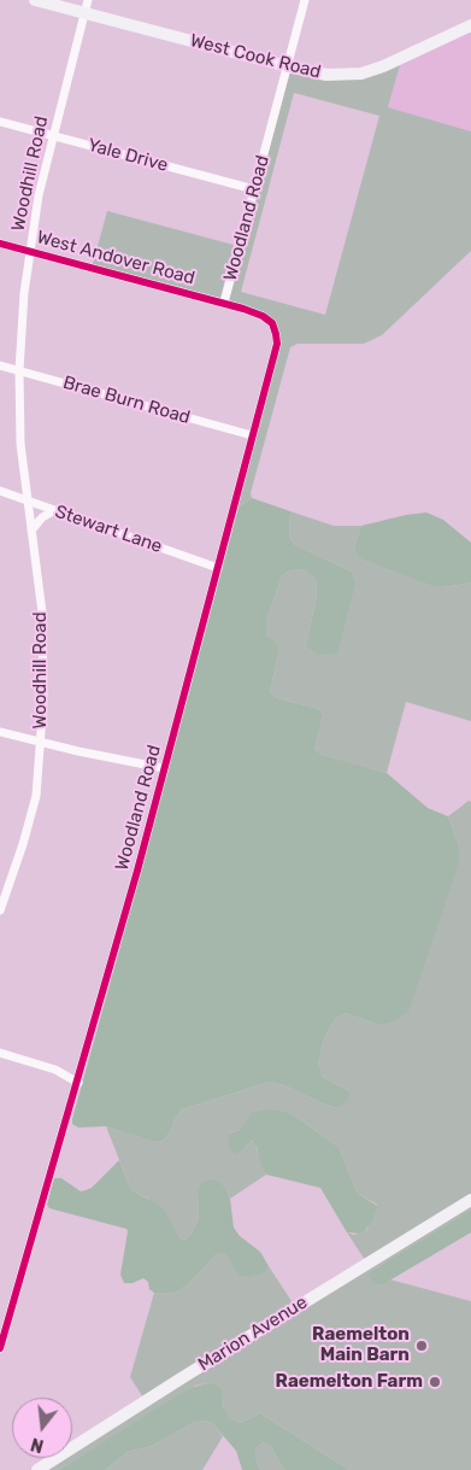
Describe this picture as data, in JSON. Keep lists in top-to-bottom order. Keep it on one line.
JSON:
{"streets":{"street":["West Cook Road","Yale Drive","Woodhill Road","Woodland Road","West Andover Road","Brae Burn Road","Stewart Lane","Marion Avenue"]},"crossings":[["West Cook Road","Woodhill Road"],["West Cook Road","Woodland Road"],["Yale Drive","Woodhill Road"],["Yale Drive","Woodland Road"],["Woodhill Road","West Andover Road"],["Woodhill Road","Brae Burn Road"],["Woodhill Road","Stewart Lane"],["Woodland Road","West Andover Road"],["Woodland Road","Brae Burn Road"],["Woodland Road","Stewart Lane"]],"places":["Raemelton Main Barn","Raemelton Farm"],"north":"bottom"}
